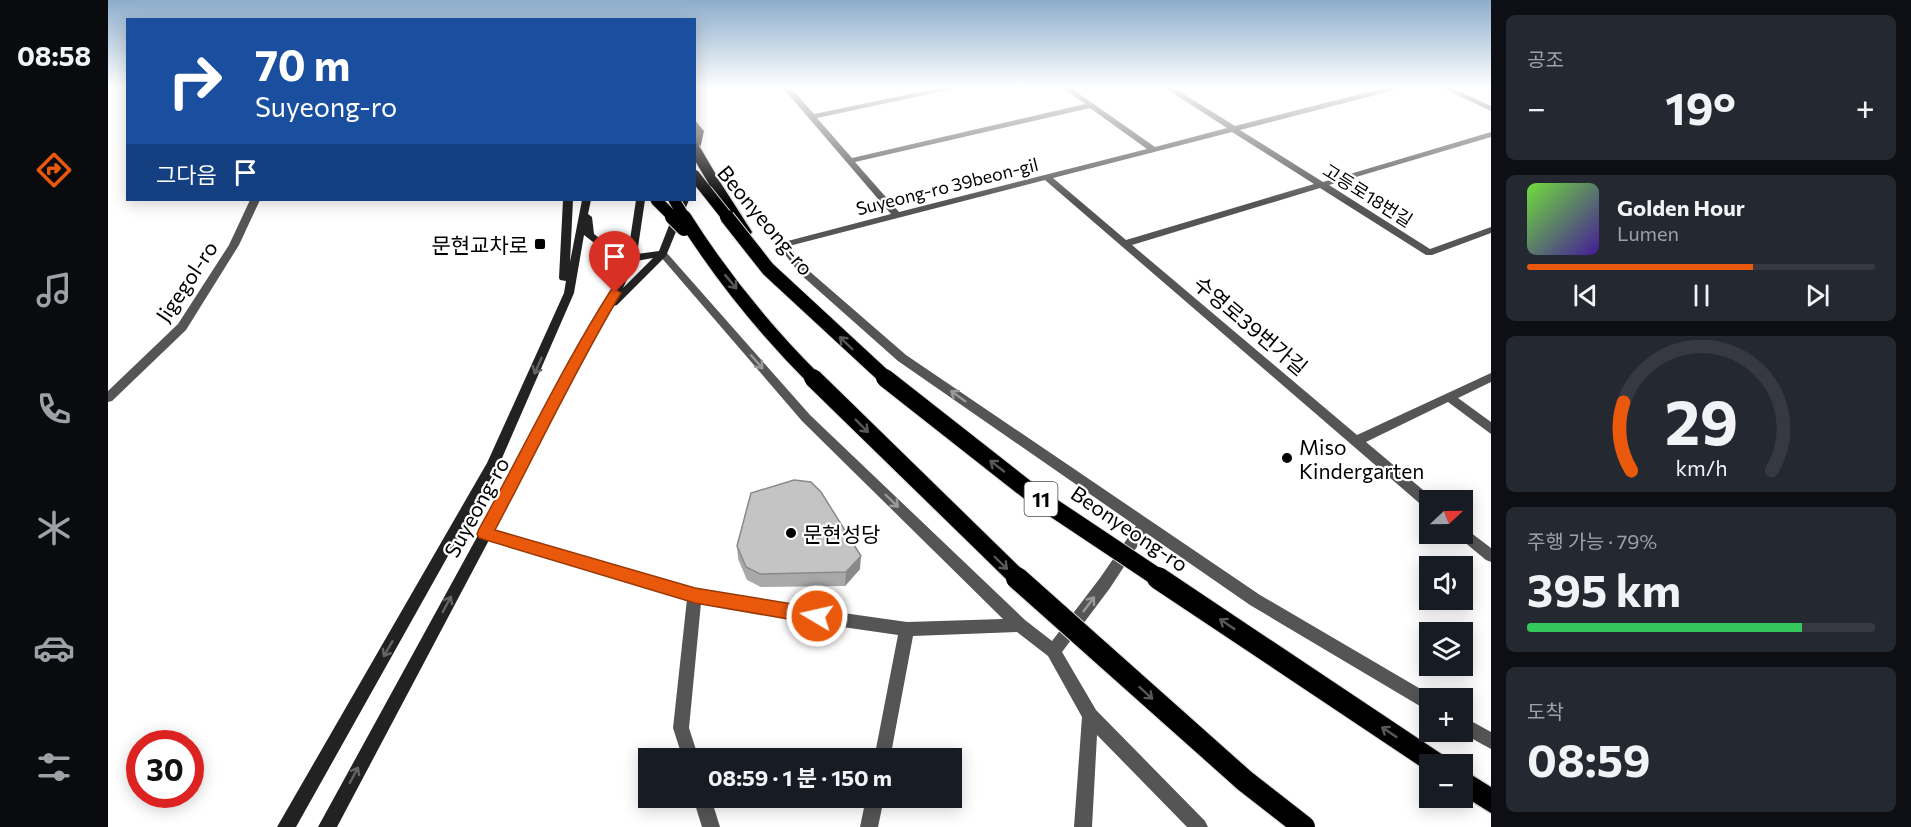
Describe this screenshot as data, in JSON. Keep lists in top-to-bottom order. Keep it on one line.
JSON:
{"streets":{"highway":["Beonyeong-ro","11"],"main road":["Suyeong-ro"],"street":["Suyeong-ro 39beon-gil","고등로18번길","Jigegol-ro","수영로39번가길"]},"crossings":[["Suyeong-ro 39beon-gil","고등로18번길"],["Suyeong-ro 39beon-gil","수영로39번가길"]],"places":{"transit":["문현교차로"],"other":["Miso Kindergarten","문현성당"]},"north":"right","page":{"tabs":"08:58","tile":["공조",["주행 가능 · 79%","395 km"],["도착","08:59"]],"turn":["70 m","Suyeong-ro"],"heat":["−","19°","+"],"then":"그다음","song":["Golden Hour","Lumen"],"map_buttons":["+","−"],"limit":"30","trip":"08:59 · 1 분 · 150 m","gauge":["29","km/h"]}}
